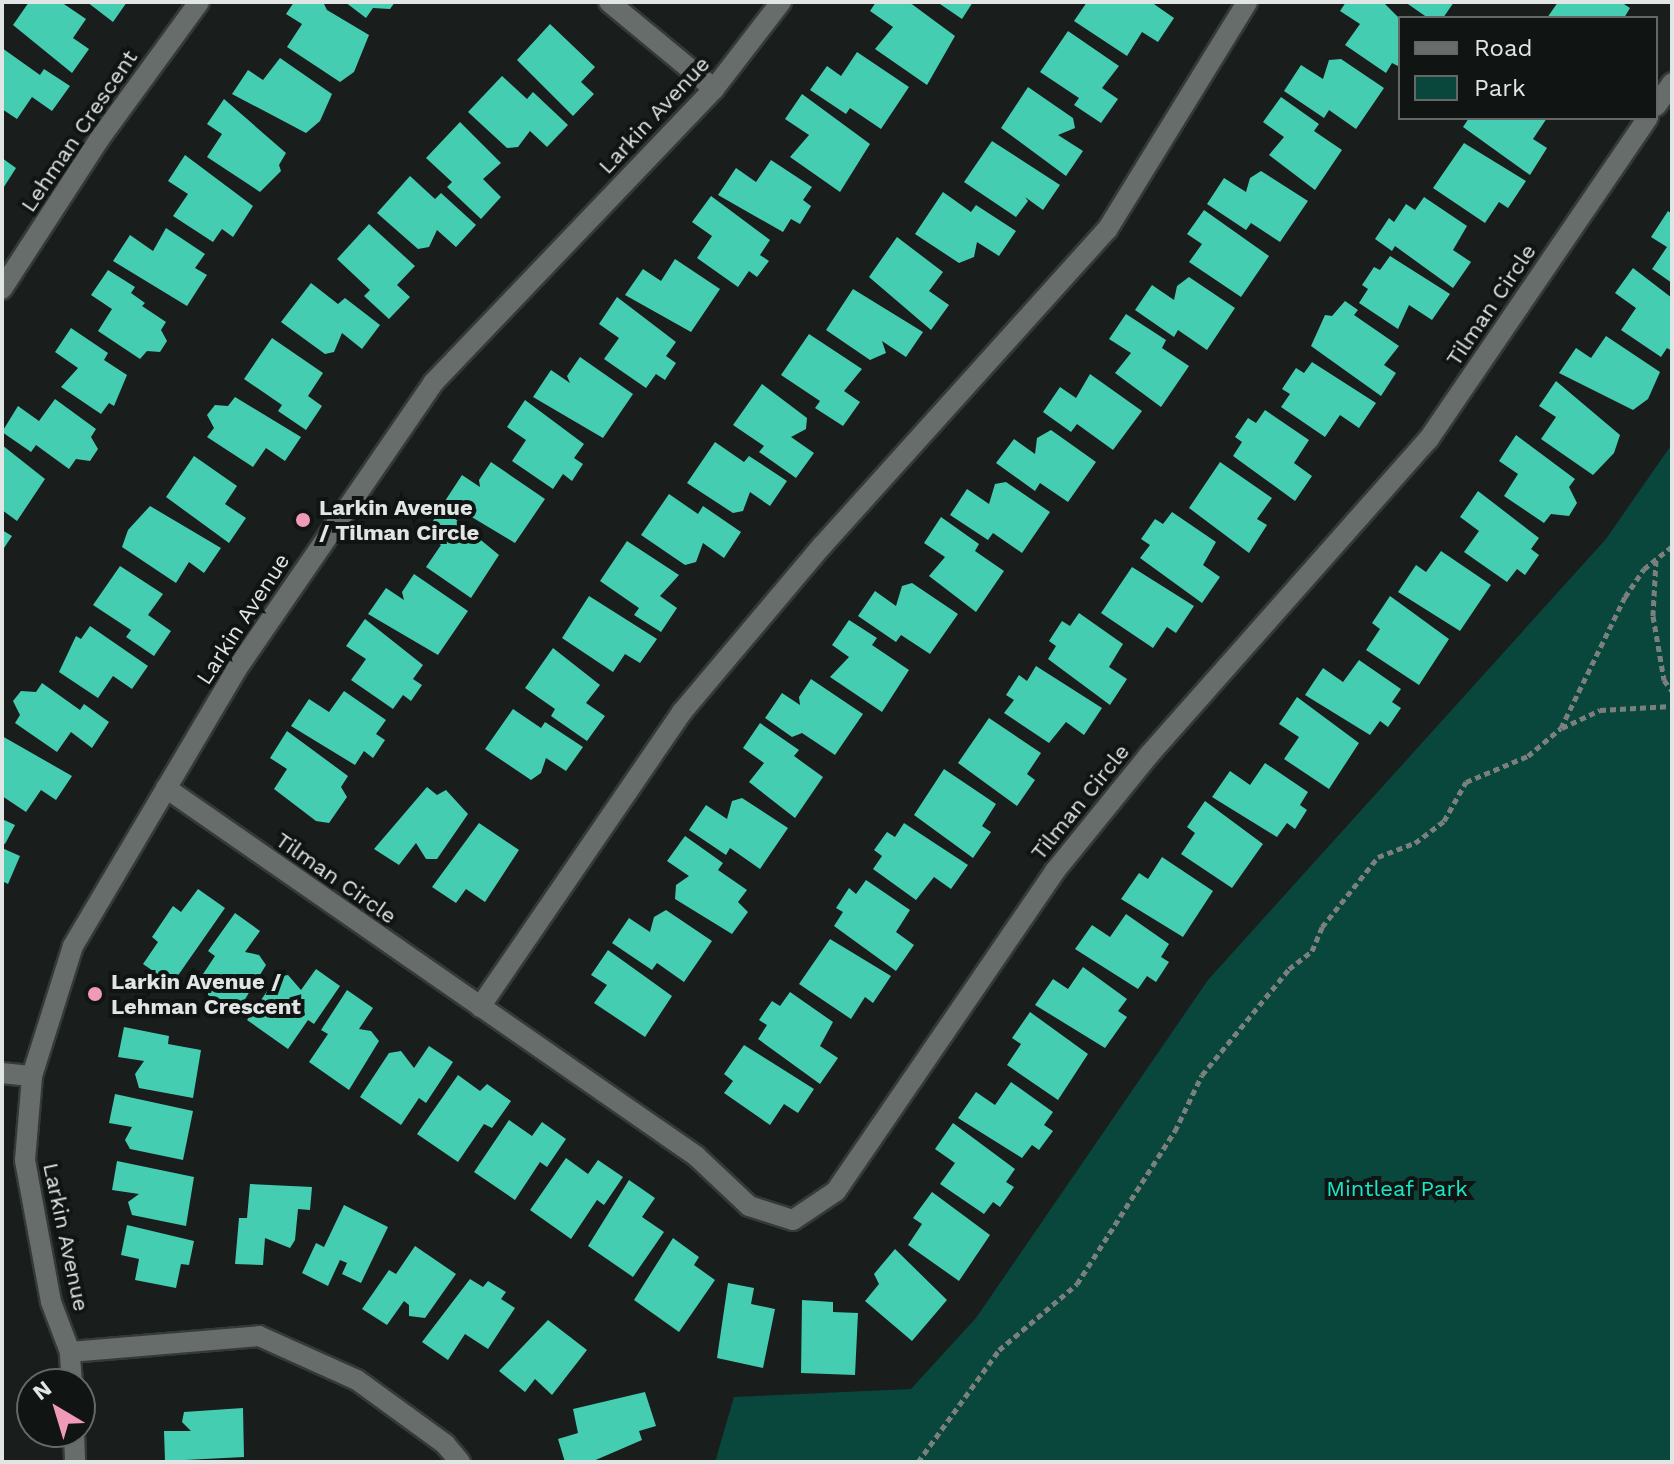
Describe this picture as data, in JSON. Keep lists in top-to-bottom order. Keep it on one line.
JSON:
{"streets":{"street":["Larkin Avenue","Lehman Crescent","Tilman Circle"]},"crossings":[["Larkin Avenue","Tilman Circle"]],"parks":["Mintleaf Park"],"places":["Larkin Avenue / Tilman Circle","Larkin Avenue / Lehman Crescent"],"legend":["Road","Park"],"north":"top left"}
